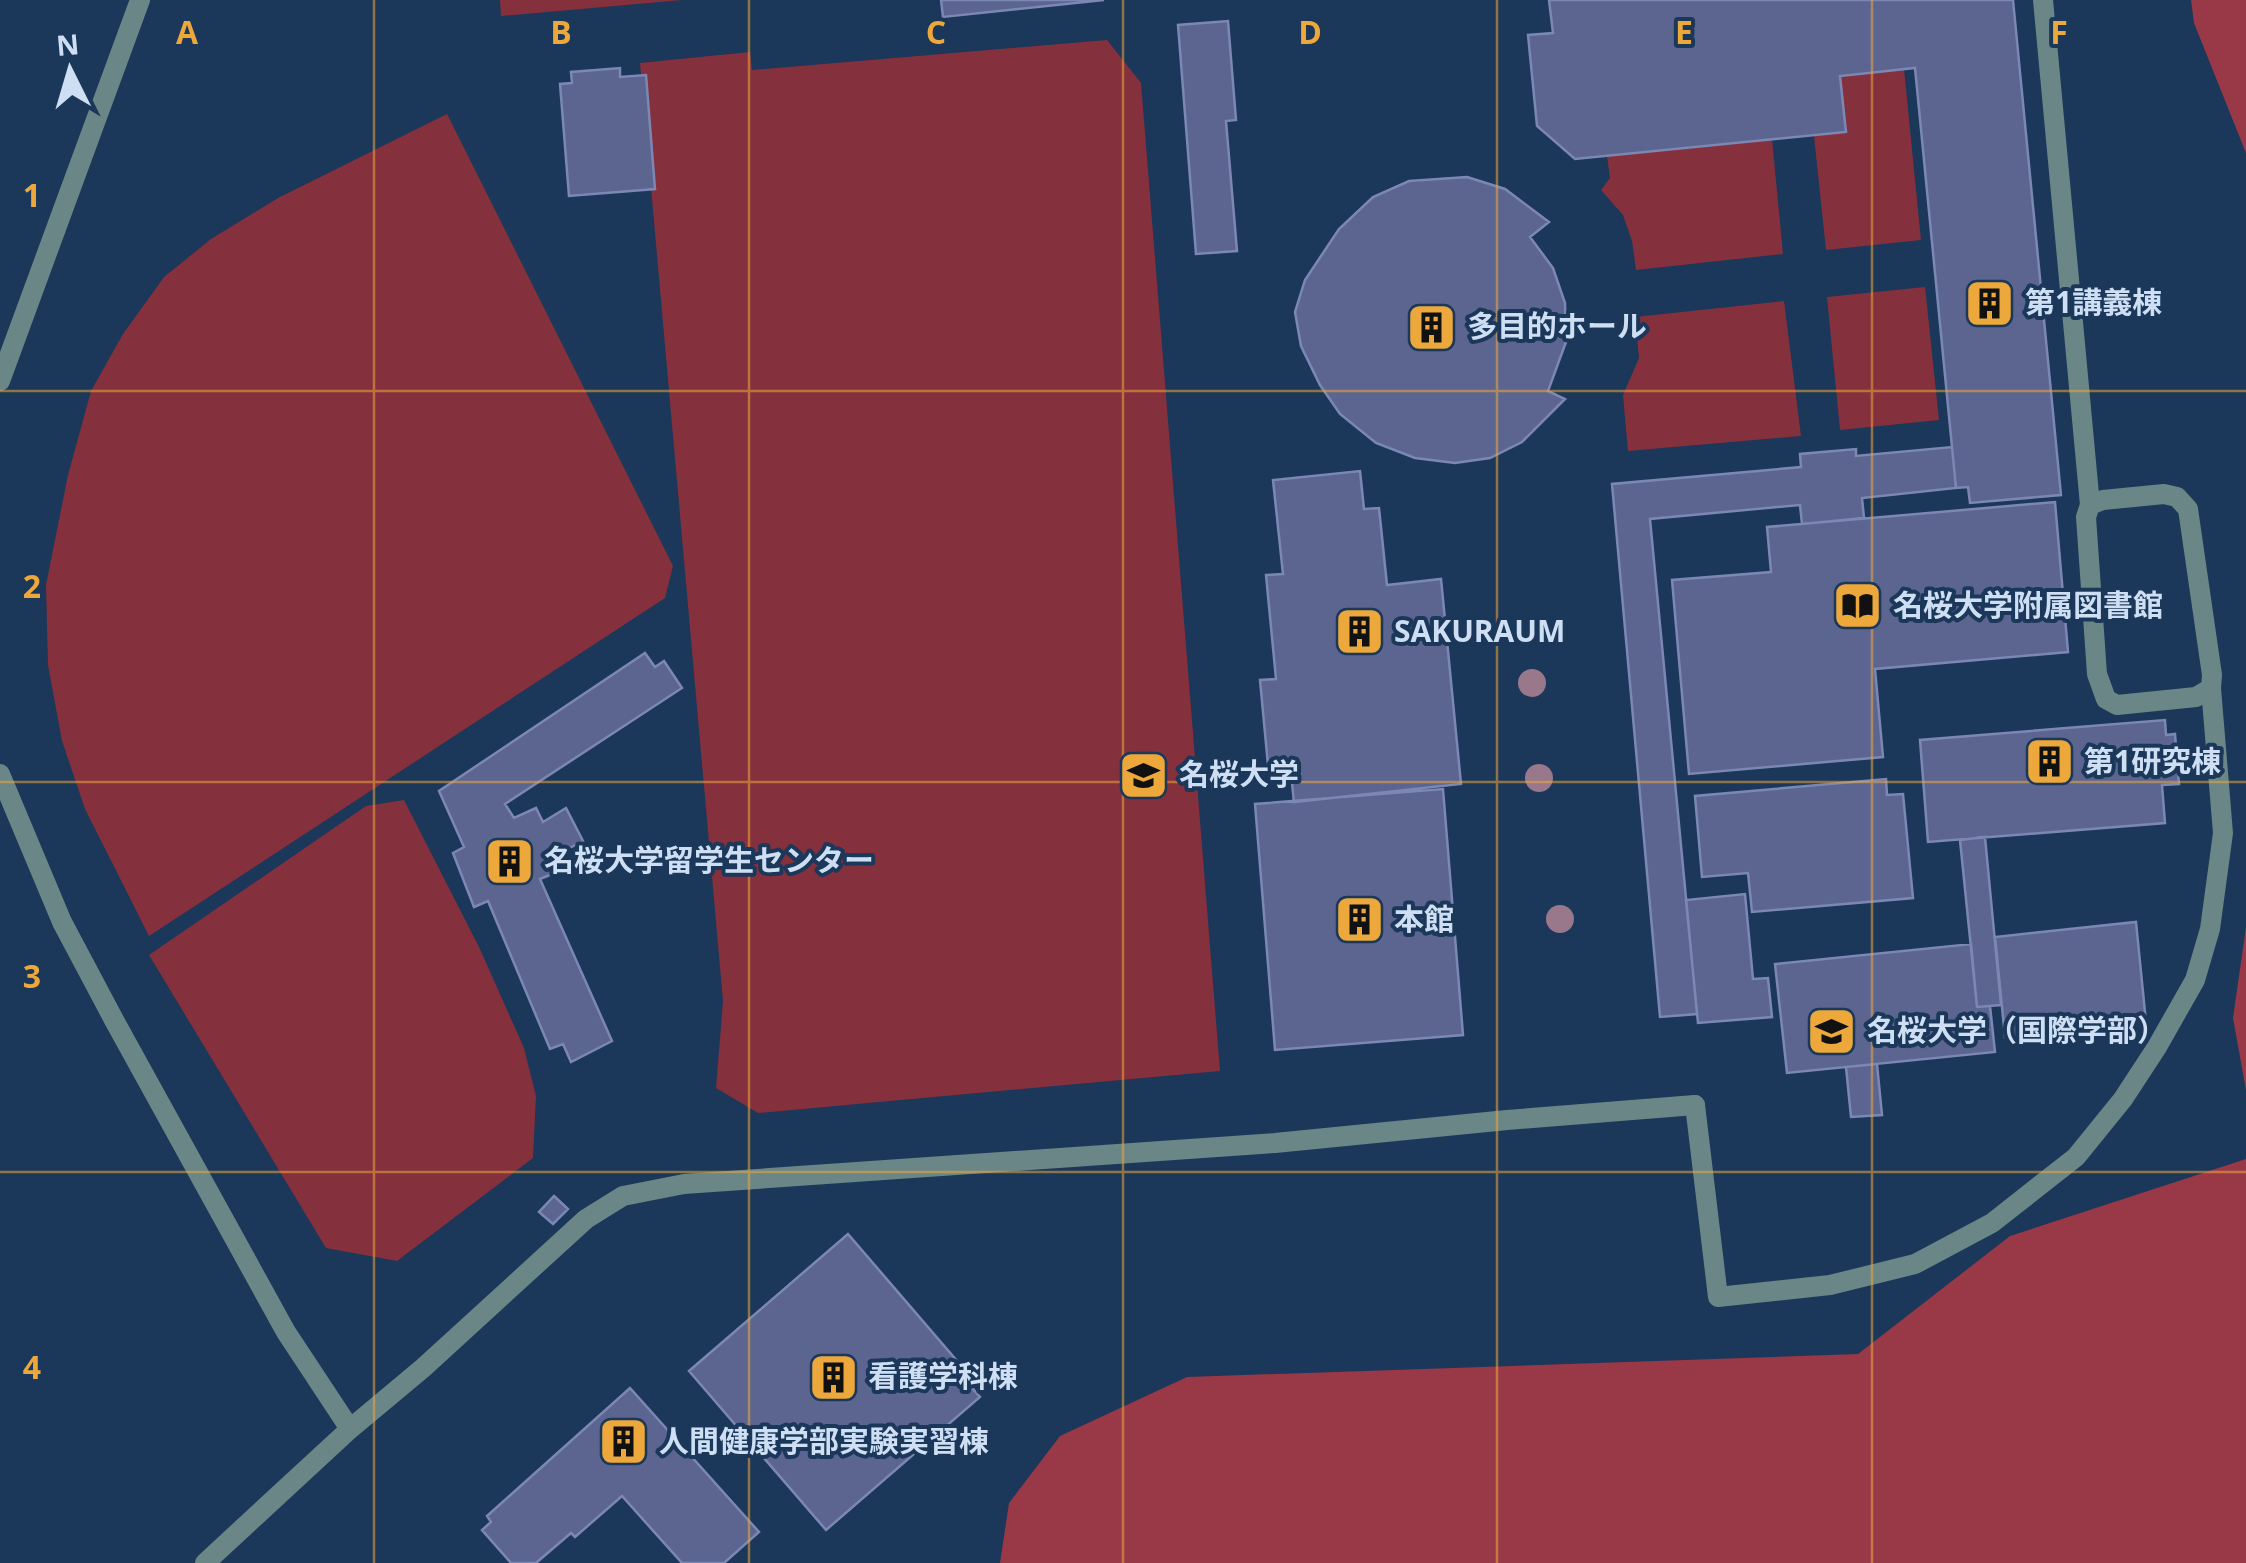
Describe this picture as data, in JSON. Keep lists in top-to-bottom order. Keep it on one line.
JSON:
{"places":{"building":["第1講義棟","多目的ホール","SAKURAUM","第1研究棟","名桜大学留学生センター","本館","看護学科棟","人間健康学部実験実習棟"],"library":["名桜大学附属図書館"],"school or university":["名桜大学","名桜大学（国際学部）"]},"north":"top","grid":{"columns":["A","B","C","D","E","F"],"rows":["1","2","3","4"]}}
